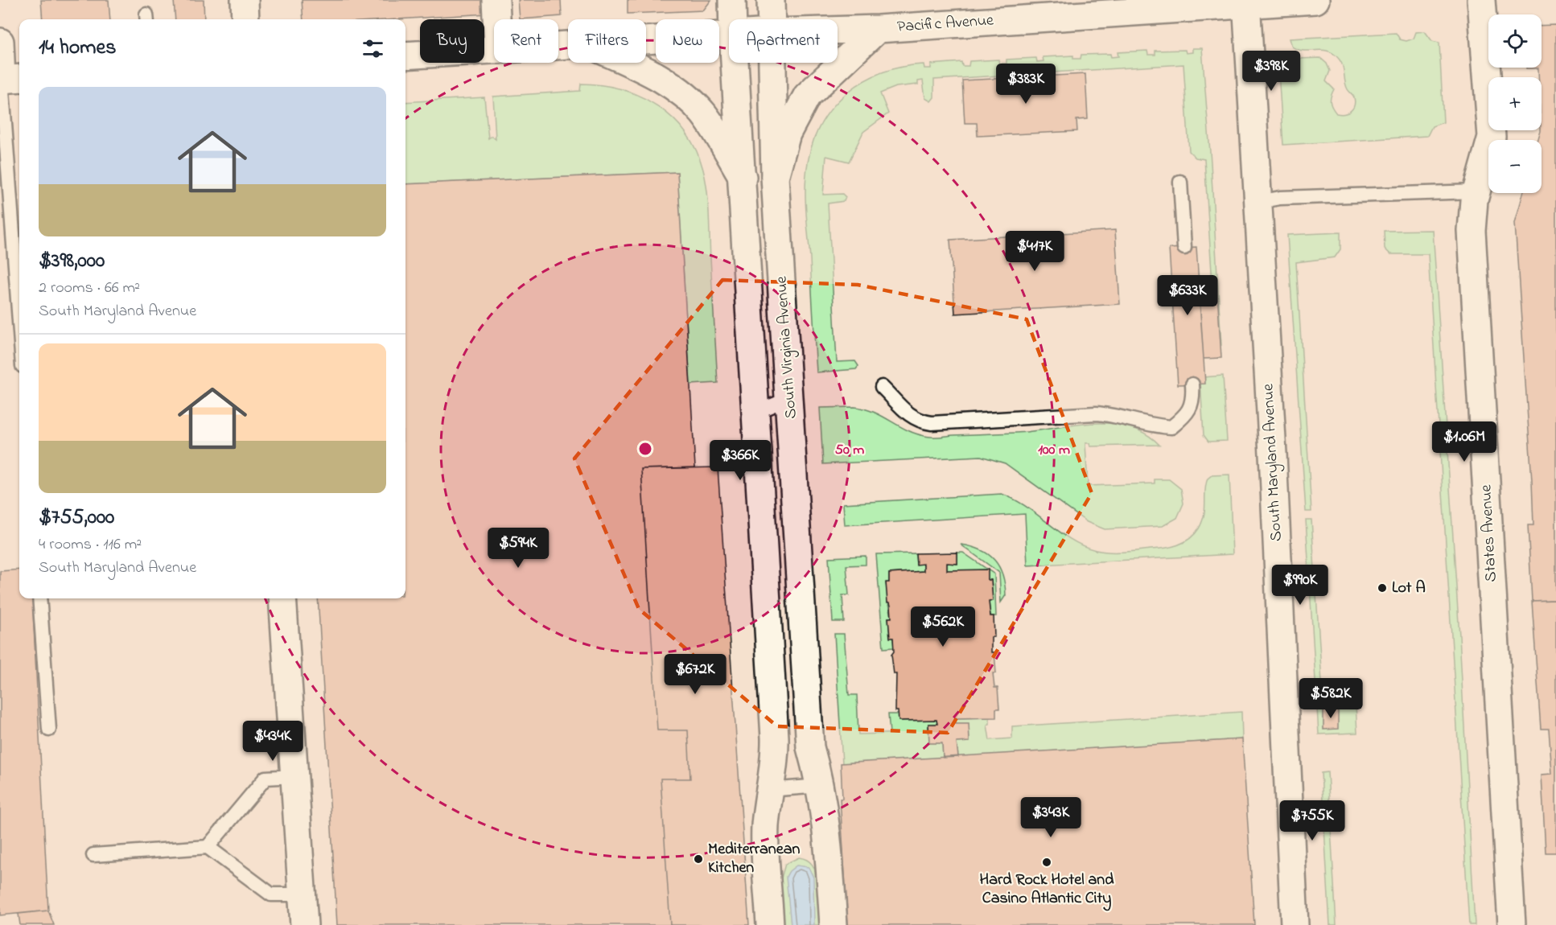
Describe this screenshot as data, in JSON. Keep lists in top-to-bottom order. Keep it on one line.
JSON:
{"streets":{"street":["Pacific Avenue","South Virginia Avenue","South Maryland Avenue","States Avenue"]},"crossings":[["Pacific Avenue","South Maryland Avenue"]],"places":["Lot A","Mediterranean Kitchen","Hard Rock Hotel and Casino Atlantic City"],"page":{"map_buttons":["+","−"],"chip":["Buy","Rent","Filters","New","Apartment"],"heading":"14 homes","price":["$398K","$383K","$417K","$633K","$1.06M","$366K","$594K","$990K","$562K","$672K","$582K","$434K","$343K","$755K"],"list":[{"name":"$398,000","note":"2 rooms · 66 m² · South Maryland Avenue"},{"name":"$755,000","note":"4 rooms · 116 m² · South Maryland Avenue"}]},"rings":["50 m","100 m"]}
